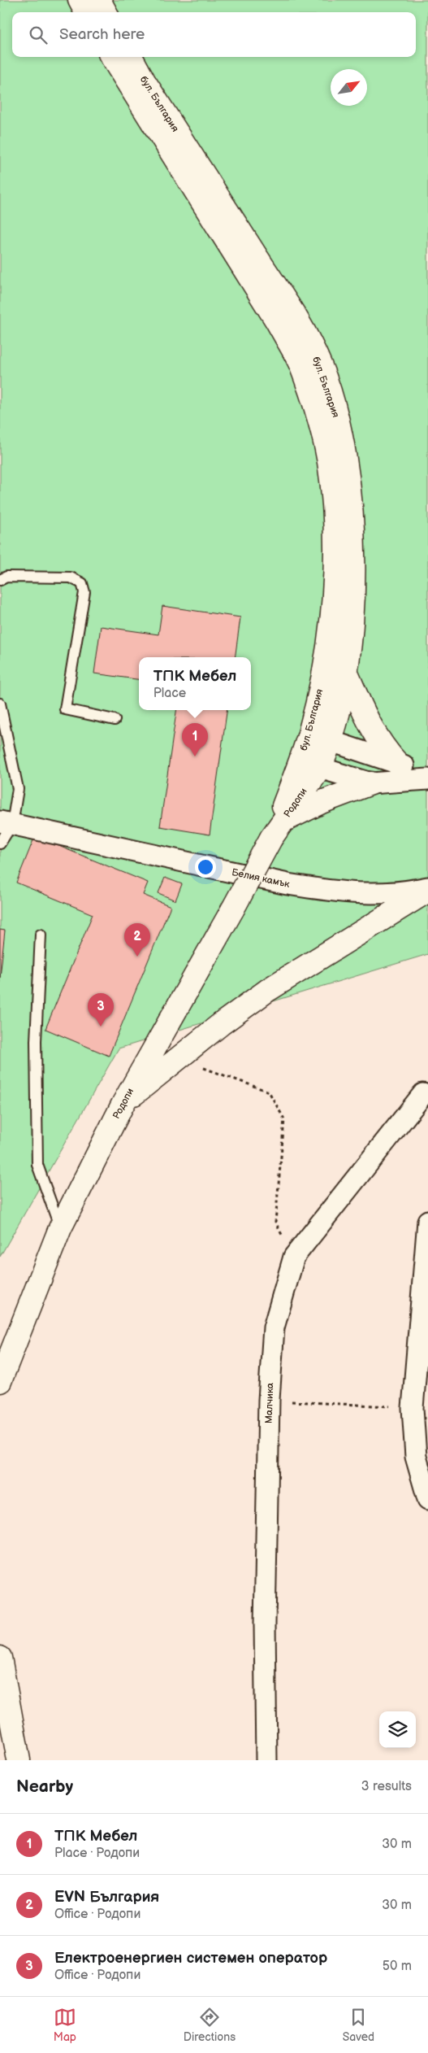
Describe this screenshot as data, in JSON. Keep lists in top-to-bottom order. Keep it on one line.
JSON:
{"streets":{"street":["бул. България","Родопи","Белия камък","Малчика"]},"crossings":[["бул. България","Родопи"]],"north":"top right","page":{"search":"Search here","popup":["ТПК Мебел","Place"],"pins":["1","2","3"],"heading":["Nearby","3 results"],"list":[{"mark":"1","name":"ТПК Мебел","note":"Place · Родопи","value":"30 m"},{"mark":"2","name":"EVN България","note":"Office · Родопи","value":"30 m"},{"mark":"3","name":"Електроенергиен системен оператор","note":"Office · Родопи","value":"50 m"}],"nav":["Map","Directions","Saved"]}}
